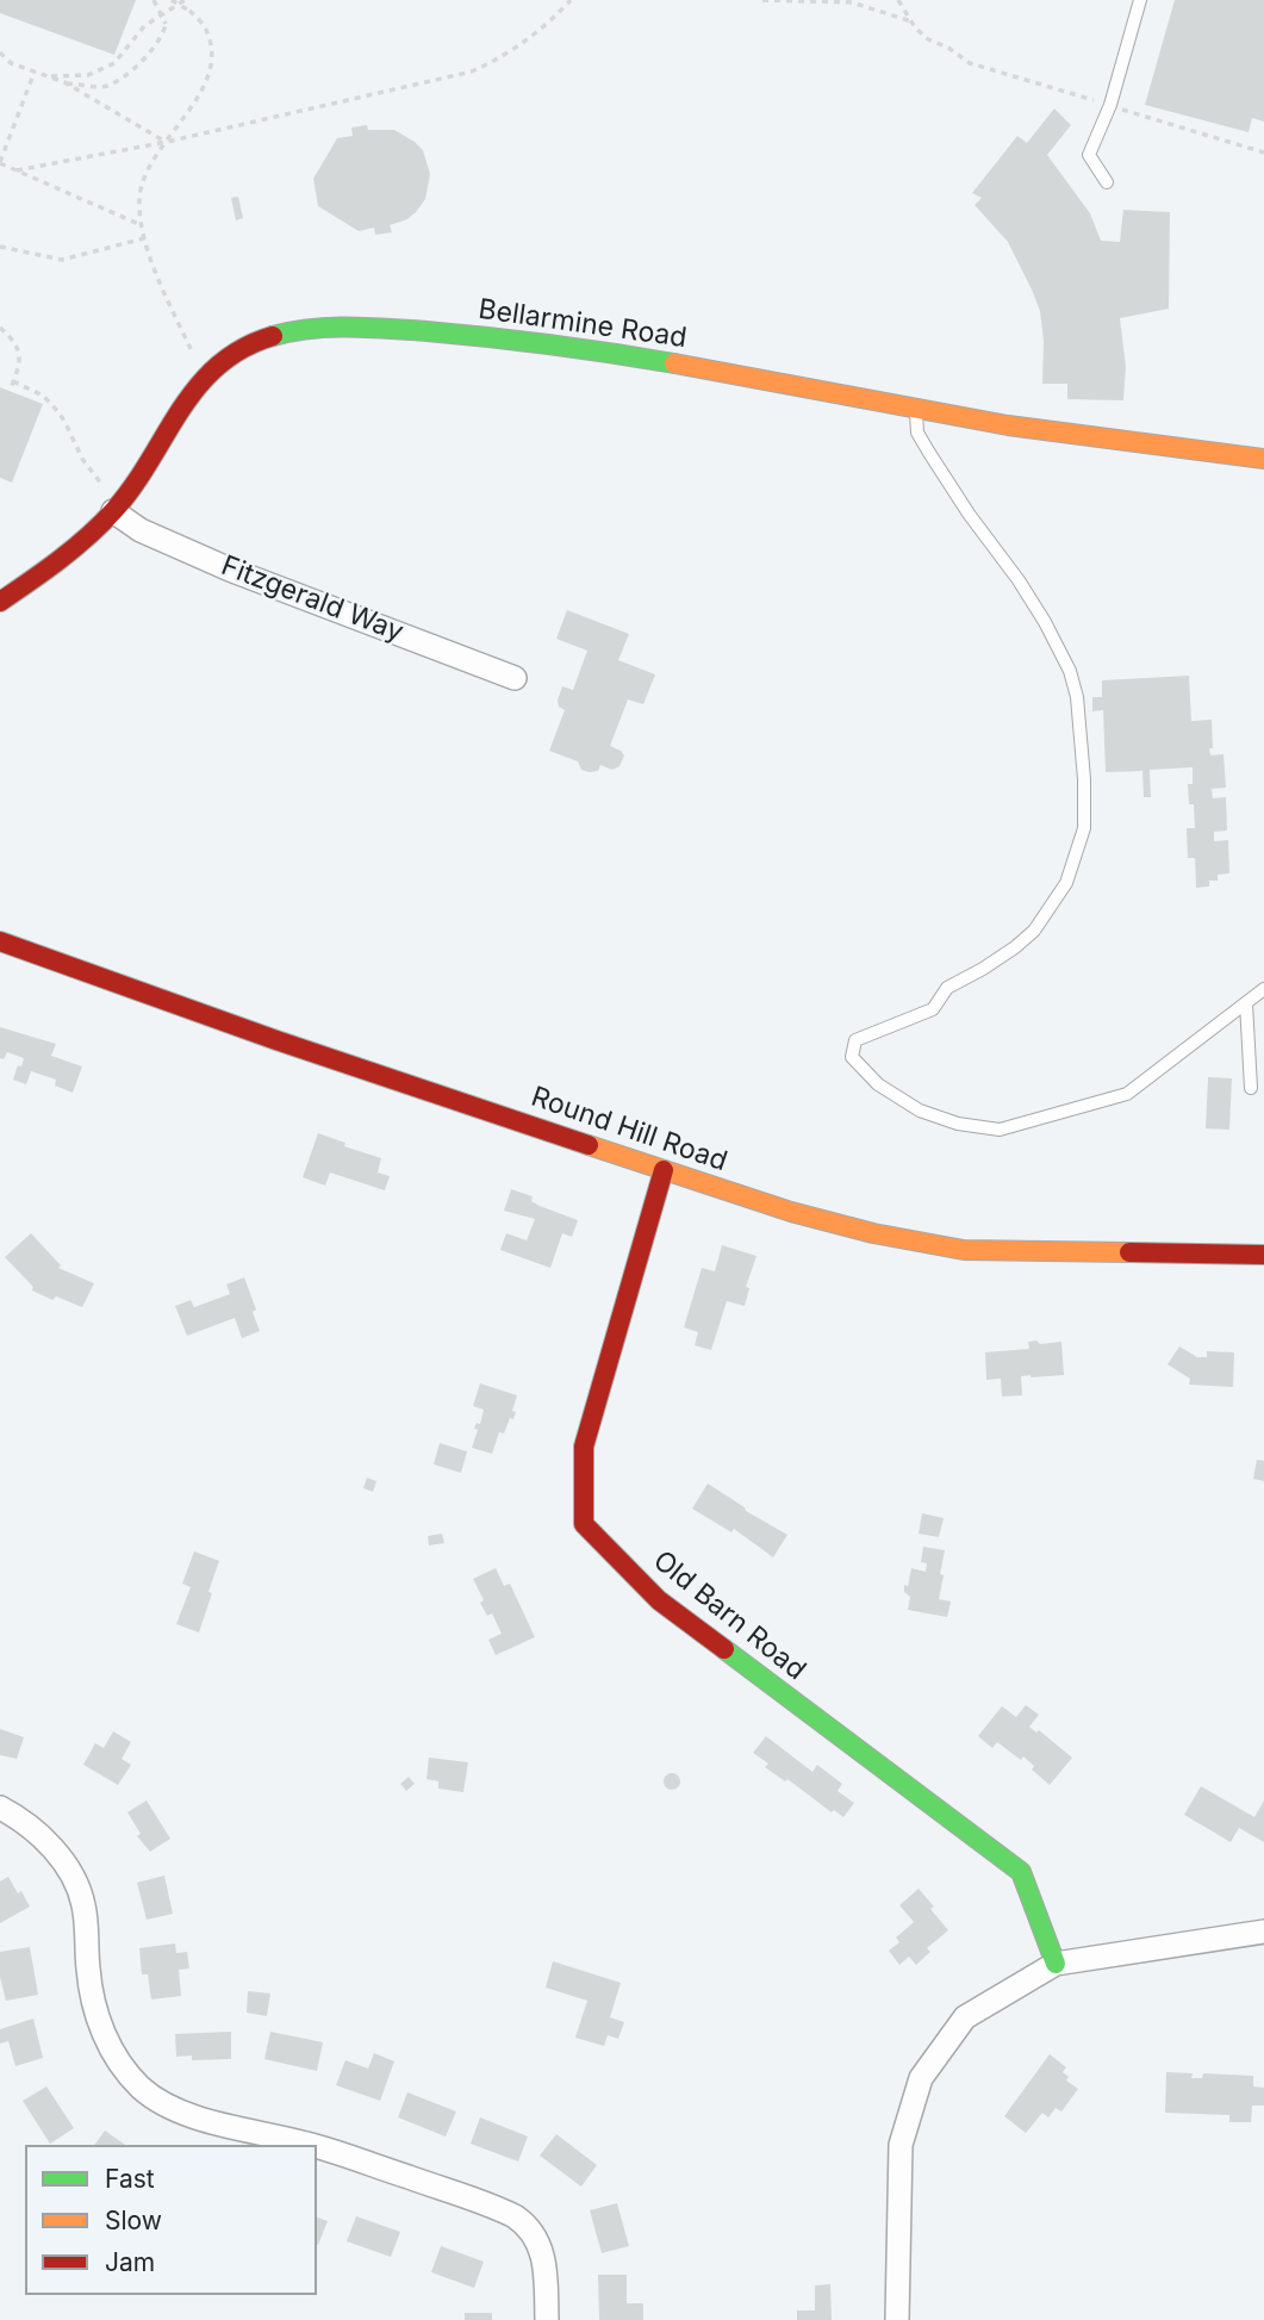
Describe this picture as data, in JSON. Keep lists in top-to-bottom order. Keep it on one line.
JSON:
{"streets":{"street":["Bellarmine Road","Fitzgerald Way","Round Hill Road","Old Barn Road"]},"crossings":[["Bellarmine Road","Fitzgerald Way"],["Round Hill Road","Old Barn Road"]],"legend":["Fast","Slow","Jam"]}
